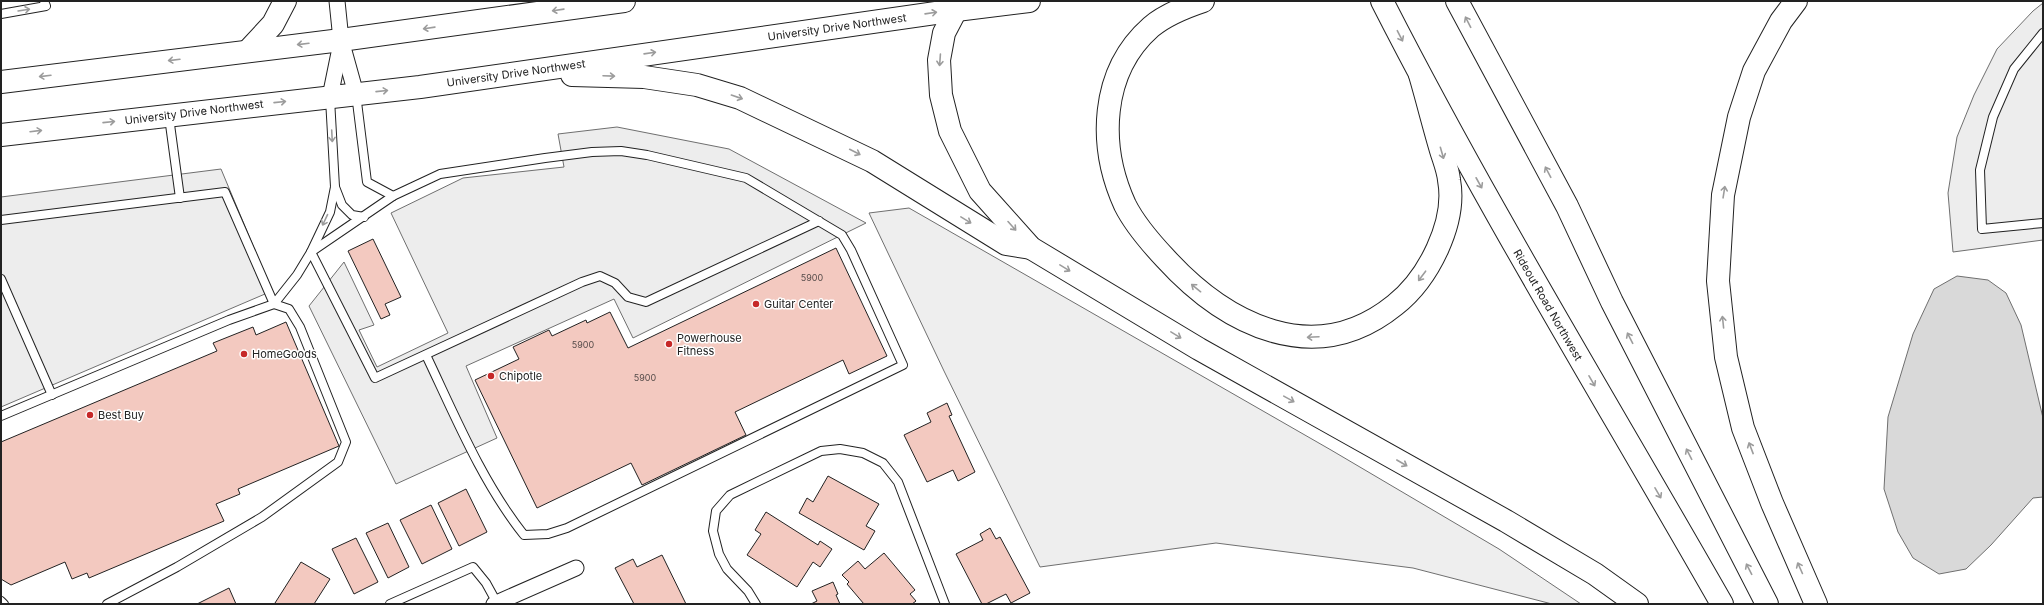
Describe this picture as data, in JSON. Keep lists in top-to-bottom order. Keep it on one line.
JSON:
{"streets":{"highway":["University Drive Northwest","Rideout Road Northwest"]},"places":["Guitar Center","Powerhouse Fitness","HomeGoods","Chipotle","Best Buy"],"house_numbers":["5900","5900","5900"]}
